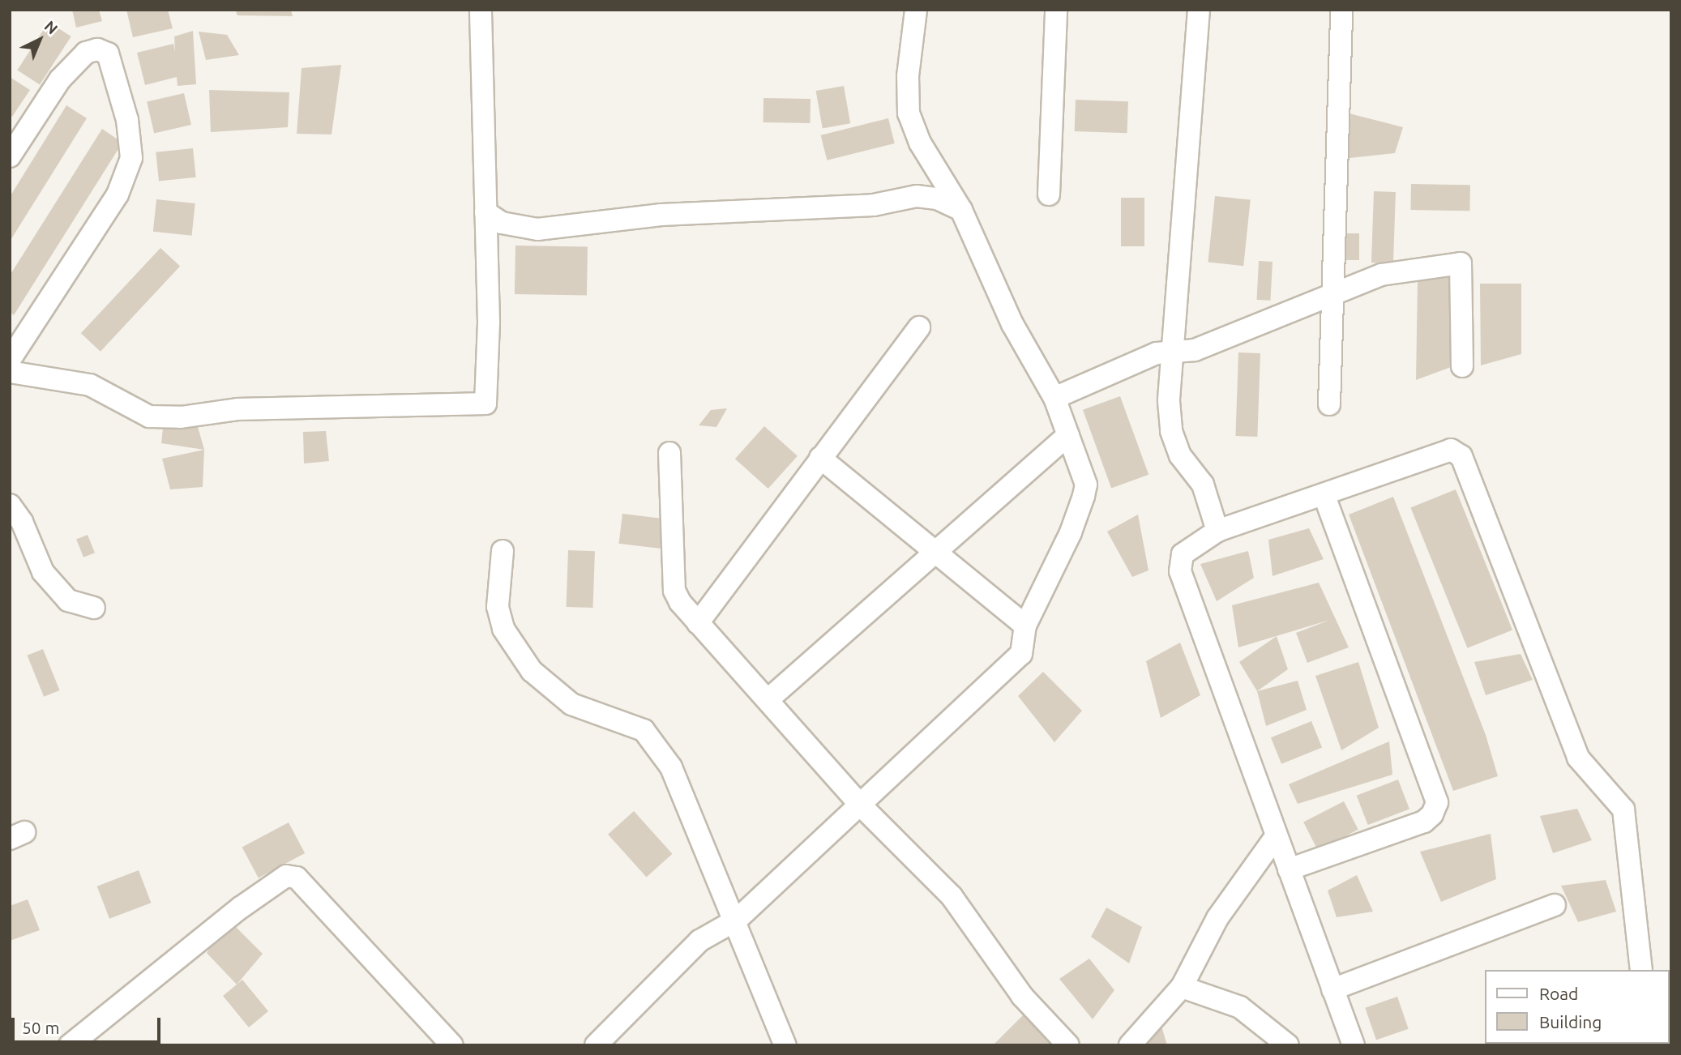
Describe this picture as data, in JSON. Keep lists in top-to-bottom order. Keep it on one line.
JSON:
{"legend":["Road","Building"],"scale_bar":"50 m","north":"top right"}
